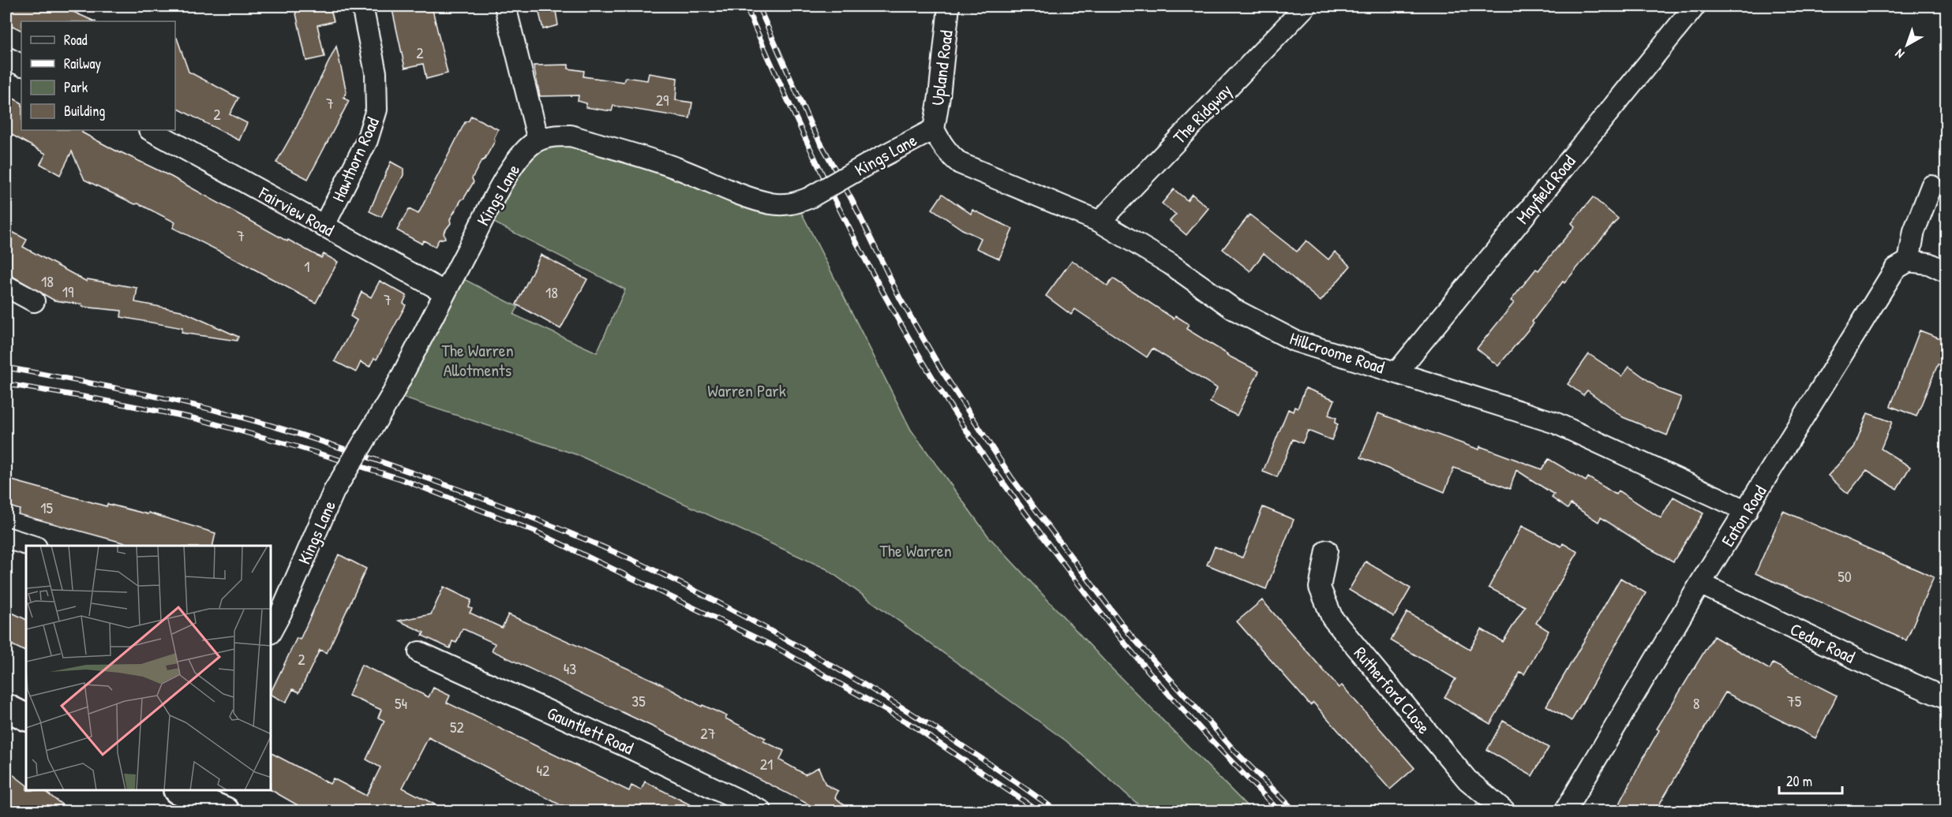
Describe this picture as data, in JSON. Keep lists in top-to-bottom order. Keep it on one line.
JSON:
{"streets":{"street":["Upland Road","The Ridgway","Kings Lane","Hawthorn Road","Mayfield Road","Fairview Road","Hillcroome Road","Eaton Road","Cedar Road","Rutherford Close","Gauntlett Road"]},"crossings":[["Upland Road","Kings Lane"],["Upland Road","Hillcroome Road"],["The Ridgway","Hillcroome Road"],["Kings Lane","Fairview Road"],["Kings Lane","Hillcroome Road"],["Hawthorn Road","Fairview Road"],["Mayfield Road","Hillcroome Road"],["Hillcroome Road","Eaton Road"],["Eaton Road","Cedar Road"]],"parks":["The Warren Allotments","Warren Park","The Warren"],"house_numbers":["2","29","7","2","7","1","18","19","18","7","15","50","2","43","35","75","54","8","52","27","21","42"],"legend":["Road","Railway","Park","Building"],"scale_bar":"20 m","north":"bottom left"}
